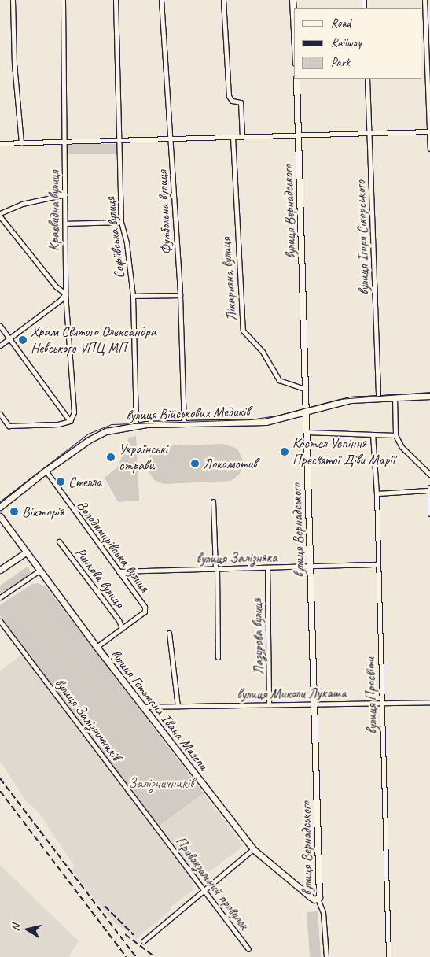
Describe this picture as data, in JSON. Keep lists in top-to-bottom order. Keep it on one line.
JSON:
{"streets":{"street":["Краєвидна вулиця","вулиця Вернадського","Футбольна вулиця","Софіївська вулиця","вулиця Ігоря Сікорського","Лікарняна вулиця","вулиця Військових Медиків","Володимирівська вулиця","вулиця Залізняка","Ринкова вулиця","Лазурова вулиця","вулиця Миколи Лукаша","вулиця Просвіти","вулиця Гетьмана Івана Мазепи","вулиця Залізничників","Привокзальний провулок"]},"crossings":[["вулиця Вернадського","Лікарняна вулиця"],["вулиця Вернадського","вулиця Військових Медиків"],["вулиця Вернадського","вулиця Залізняка"],["вулиця Вернадського","вулиця Миколи Лукаша"],["вулиця Вернадського","вулиця Гетьмана Івана Мазепи"],["Футбольна вулиця","вулиця Військових Медиків"],["Софіївська вулиця","вулиця Військових Медиків"],["вулиця Ігоря Сікорського","вулиця Військових Медиків"],["вулиця Військових Медиків","Володимирівська вулиця"],["Володимирівська вулиця","вулиця Залізняка"],["Володимирівська вулиця","Ринкова вулиця"],["вулиця Залізняка","Лазурова вулиця"],["вулиця Залізняка","вулиця Просвіти"],["Лазурова вулиця","вулиця Миколи Лукаша"],["вулиця Миколи Лукаша","вулиця Просвіти"],["вулиця Миколи Лукаша","вулиця Гетьмана Івана Мазепи"],["вулиця Залізничників","Привокзальний провулок"]],"parks":["Залізничників"],"places":["Храм Святого Олександра Невського УПЦ МП","Костел Успіння Пресвятої Діви Марії","Українські страви","Локомотив","Стелла","Вікторія"],"legend":["Road","Railway","Park"],"north":"left"}
